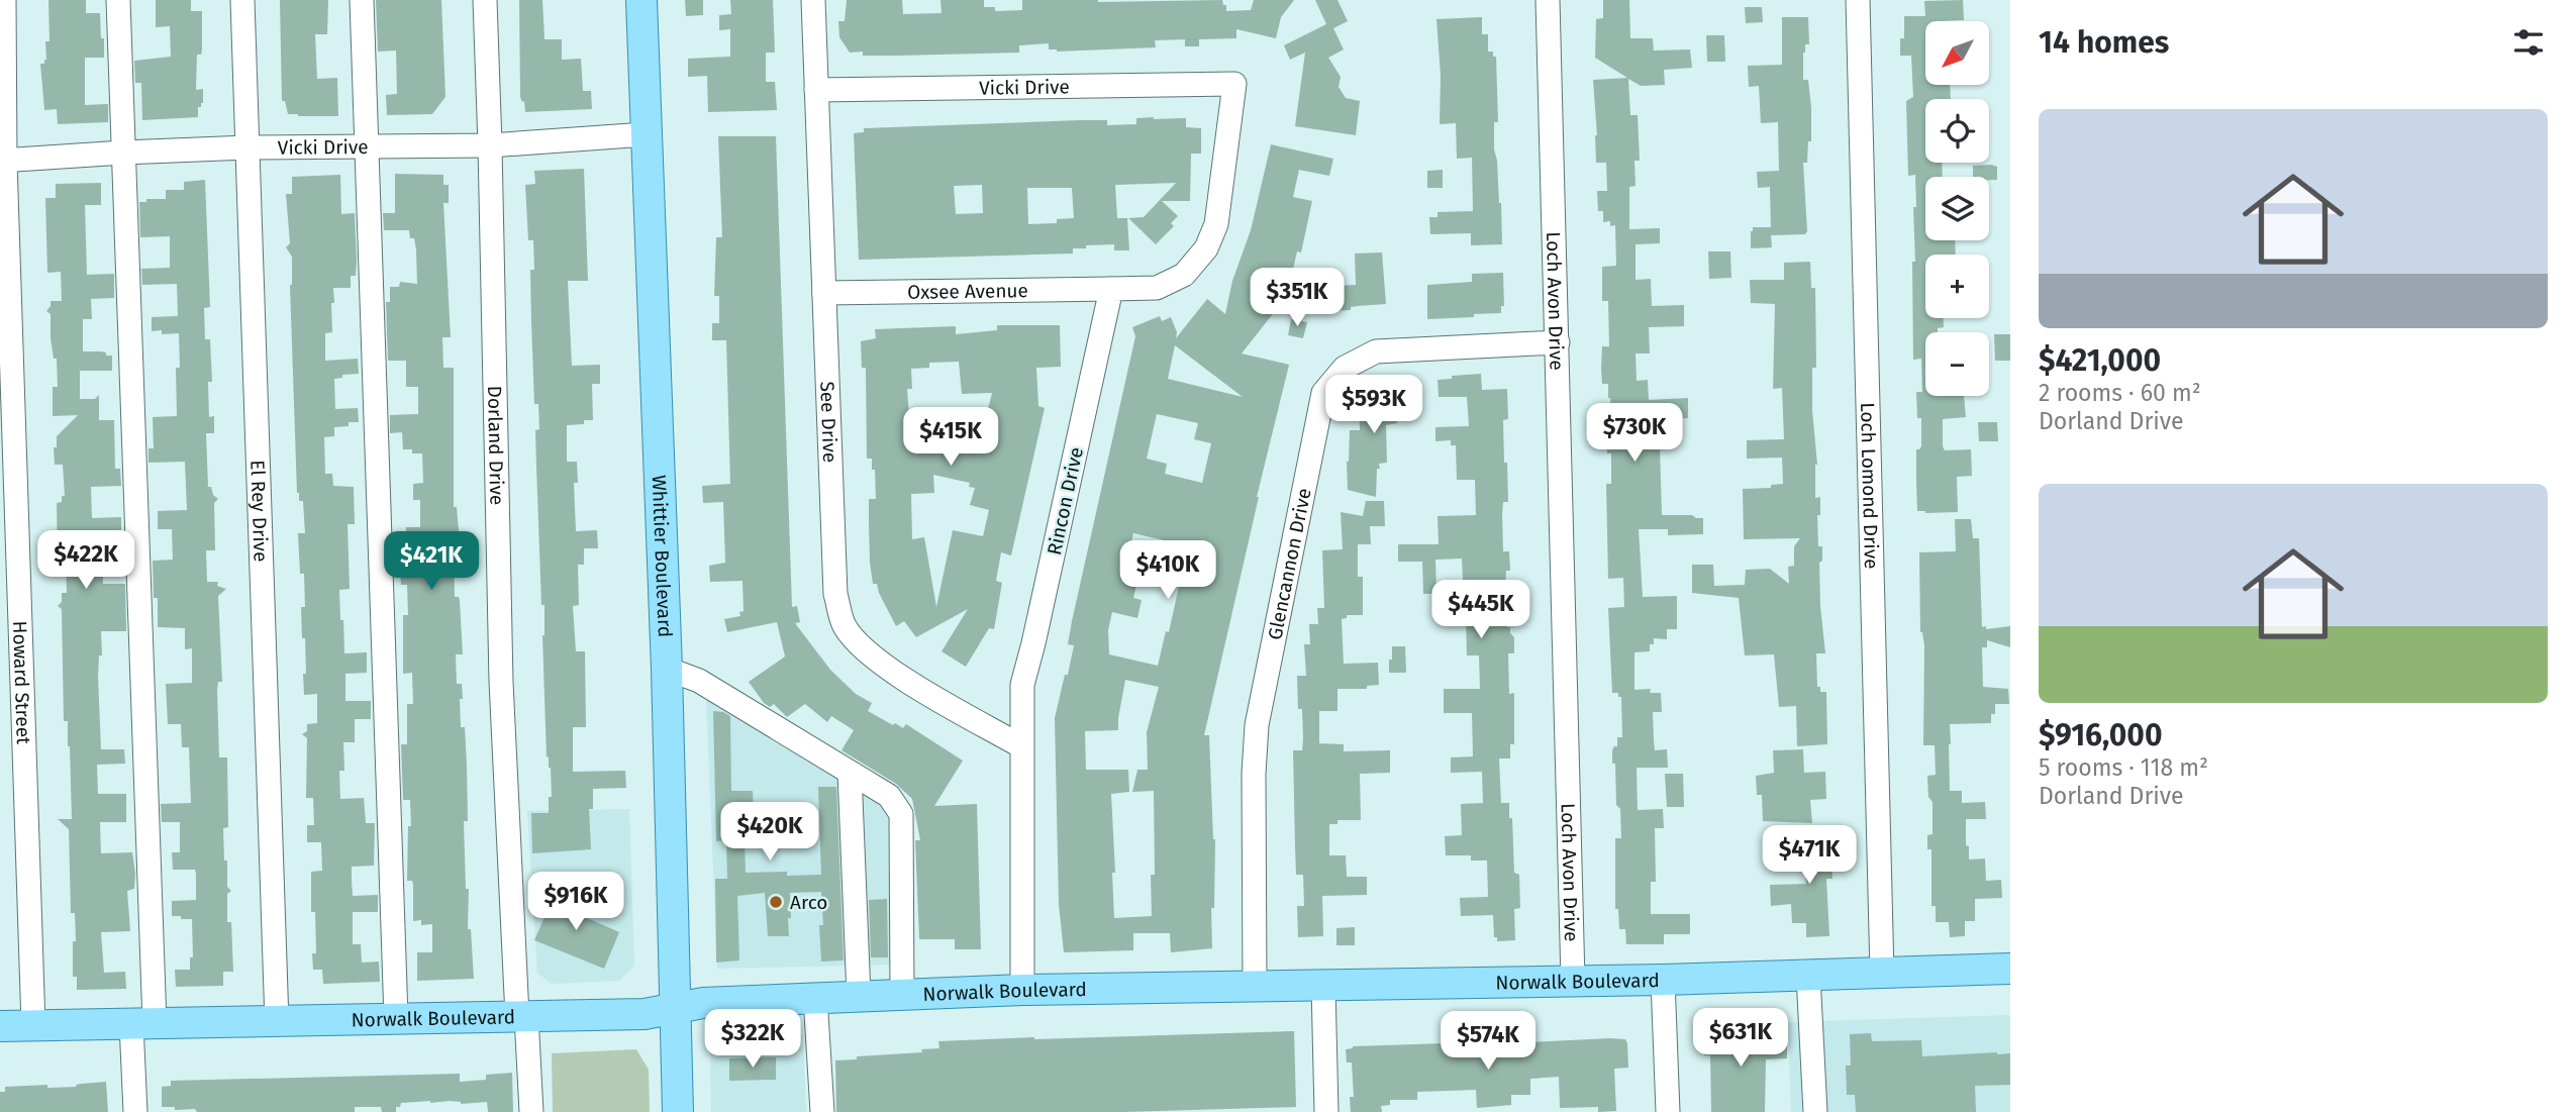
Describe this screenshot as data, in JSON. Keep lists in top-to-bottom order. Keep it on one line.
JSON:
{"streets":{"main road":["Whittier Boulevard","Norwalk Boulevard"],"street":["Vicki Drive","Oxsee Avenue","Loch Avon Drive","See Drive","Dorland Drive","Loch Lomond Drive","Rincon Drive","El Rey Drive","Glencannon Drive","Howard Street"]},"crossings":[["Vicki Drive","Oxsee Avenue"],["Vicki Drive","See Drive"],["Vicki Drive","Dorland Drive"],["Vicki Drive","Rincon Drive"],["Vicki Drive","El Rey Drive"],["Vicki Drive","Whittier Boulevard"],["Vicki Drive","Howard Street"],["Oxsee Avenue","See Drive"],["Oxsee Avenue","Rincon Drive"],["Loch Avon Drive","Glencannon Drive"],["Loch Avon Drive","Norwalk Boulevard"],["See Drive","Rincon Drive"],["Dorland Drive","Norwalk Boulevard"],["Loch Lomond Drive","Norwalk Boulevard"],["Rincon Drive","Norwalk Boulevard"],["El Rey Drive","Norwalk Boulevard"],["Whittier Boulevard","Norwalk Boulevard"],["Glencannon Drive","Norwalk Boulevard"],["Howard Street","Norwalk Boulevard"]],"places":["Arco"],"north":"bottom left","page":{"heading":"14 homes","map_buttons":["+","−"],"list":[{"name":"$421,000","note":"2 rooms · 60 m² · Dorland Drive"},{"name":"$916,000","note":"5 rooms · 118 m² · Dorland Drive"}],"price":["$351K","$593K","$730K","$415K","$422K","$421K","$410K","$445K","$420K","$471K","$916K","$631K","$322K","$574K"]}}
